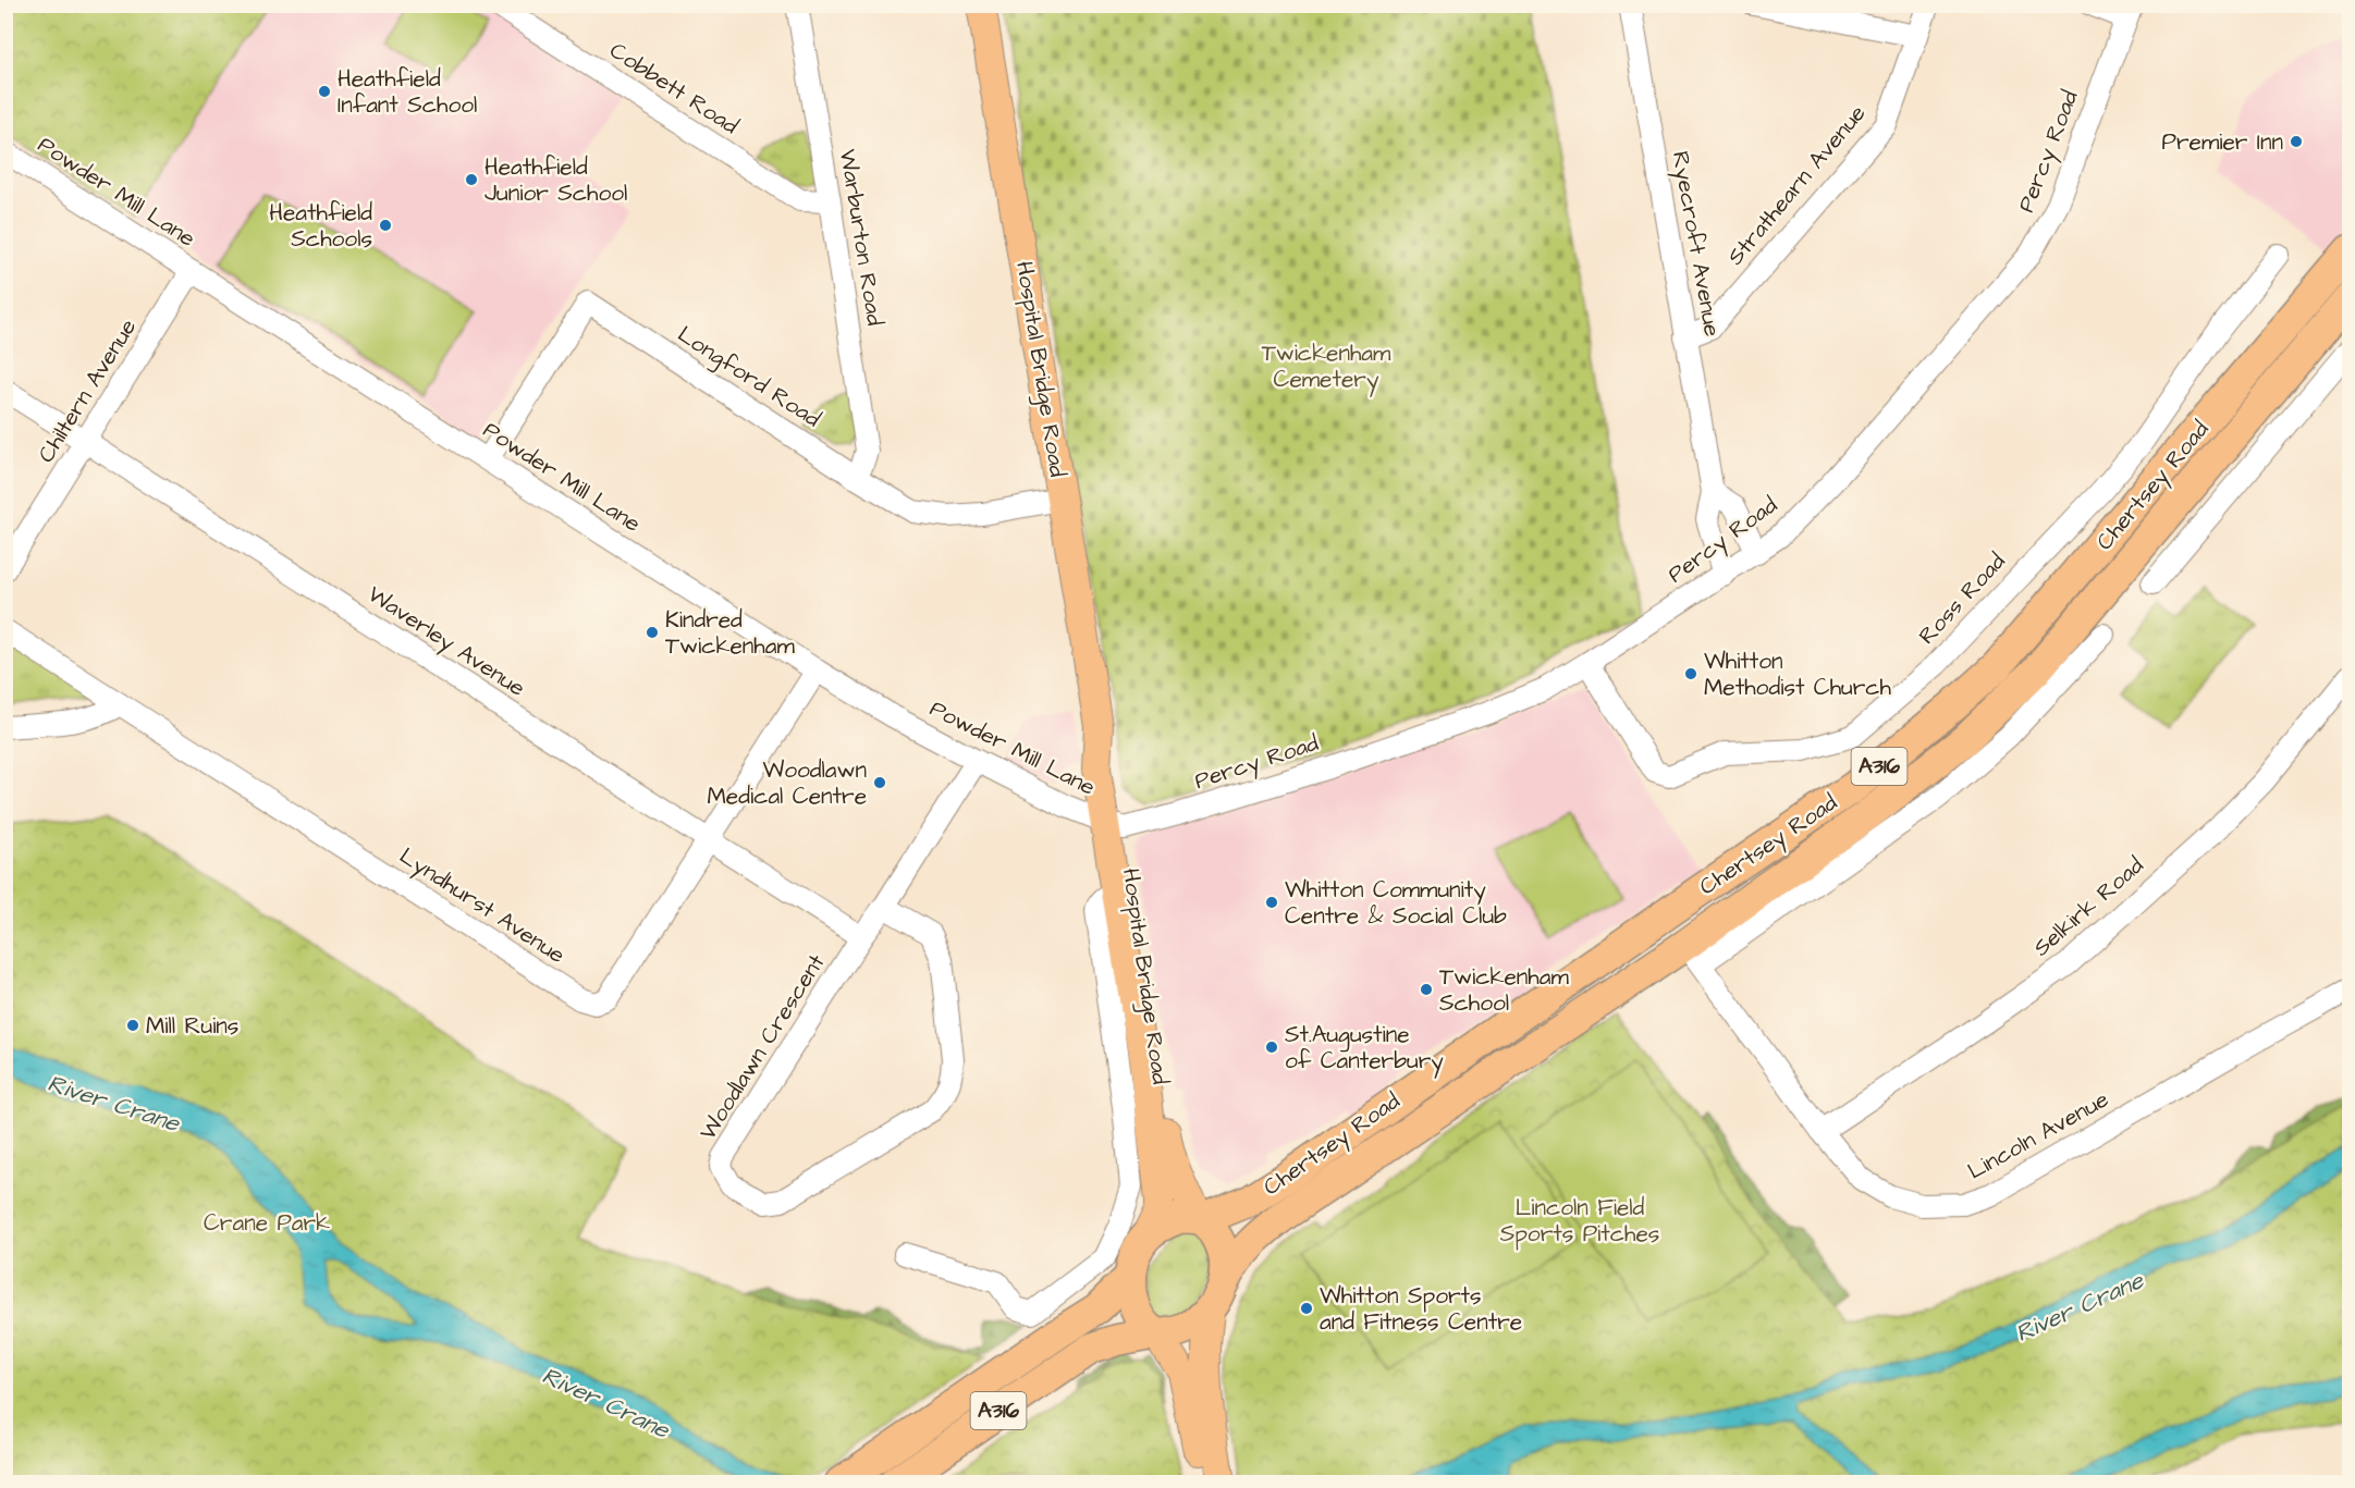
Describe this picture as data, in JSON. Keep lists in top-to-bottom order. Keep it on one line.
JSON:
{"streets":{"highway":["Chertsey Road","A316"],"main road":["Hospital Bridge Road"],"street":["Cobbett Road","Percy Road","Strathearn Avenue","Powder Mill Lane","Warburton Road","Ryecroft Avenue","Longford Road","Chiltern Avenue","Ross Road","Waverley Avenue","Lyndhurst Avenue","Selkirk Road","Woodlawn Crescent","Lincoln Avenue"]},"crossings":[["Cobbett Road","Warburton Road"],["Percy Road","Powder Mill Lane"],["Percy Road","Ryecroft Avenue"],["Percy Road","Hospital Bridge Road"],["Percy Road","Ross Road"],["Strathearn Avenue","Ryecroft Avenue"],["Powder Mill Lane","Hospital Bridge Road"],["Powder Mill Lane","Longford Road"],["Powder Mill Lane","Chiltern Avenue"],["Powder Mill Lane","Lyndhurst Avenue"],["Powder Mill Lane","Woodlawn Crescent"],["Warburton Road","Longford Road"],["Hospital Bridge Road","Longford Road"],["Hospital Bridge Road","Chertsey Road"],["Hospital Bridge Road","A316"],["Chiltern Avenue","Waverley Avenue"],["Chertsey Road","A316"],["Chertsey Road","Lincoln Avenue"],["Waverley Avenue","Lyndhurst Avenue"],["Waverley Avenue","Woodlawn Crescent"],["Selkirk Road","Lincoln Avenue"]],"water":["River Crane"],"parks":["Twickenham Cemetery","Lincoln Field Sports Pitches","Crane Park"],"places":["Heathfield Infant School","Premier Inn","Heathfield Junior School","Heathfield Schools","Kindred Twickenham","Whitton Methodist Church","Woodlawn Medical Centre","Whitton Community Centre & Social Club","Twickenham School","Mill Ruins","St.Augustine of Canterbury","Whitton Sports and Fitness Centre"]}
